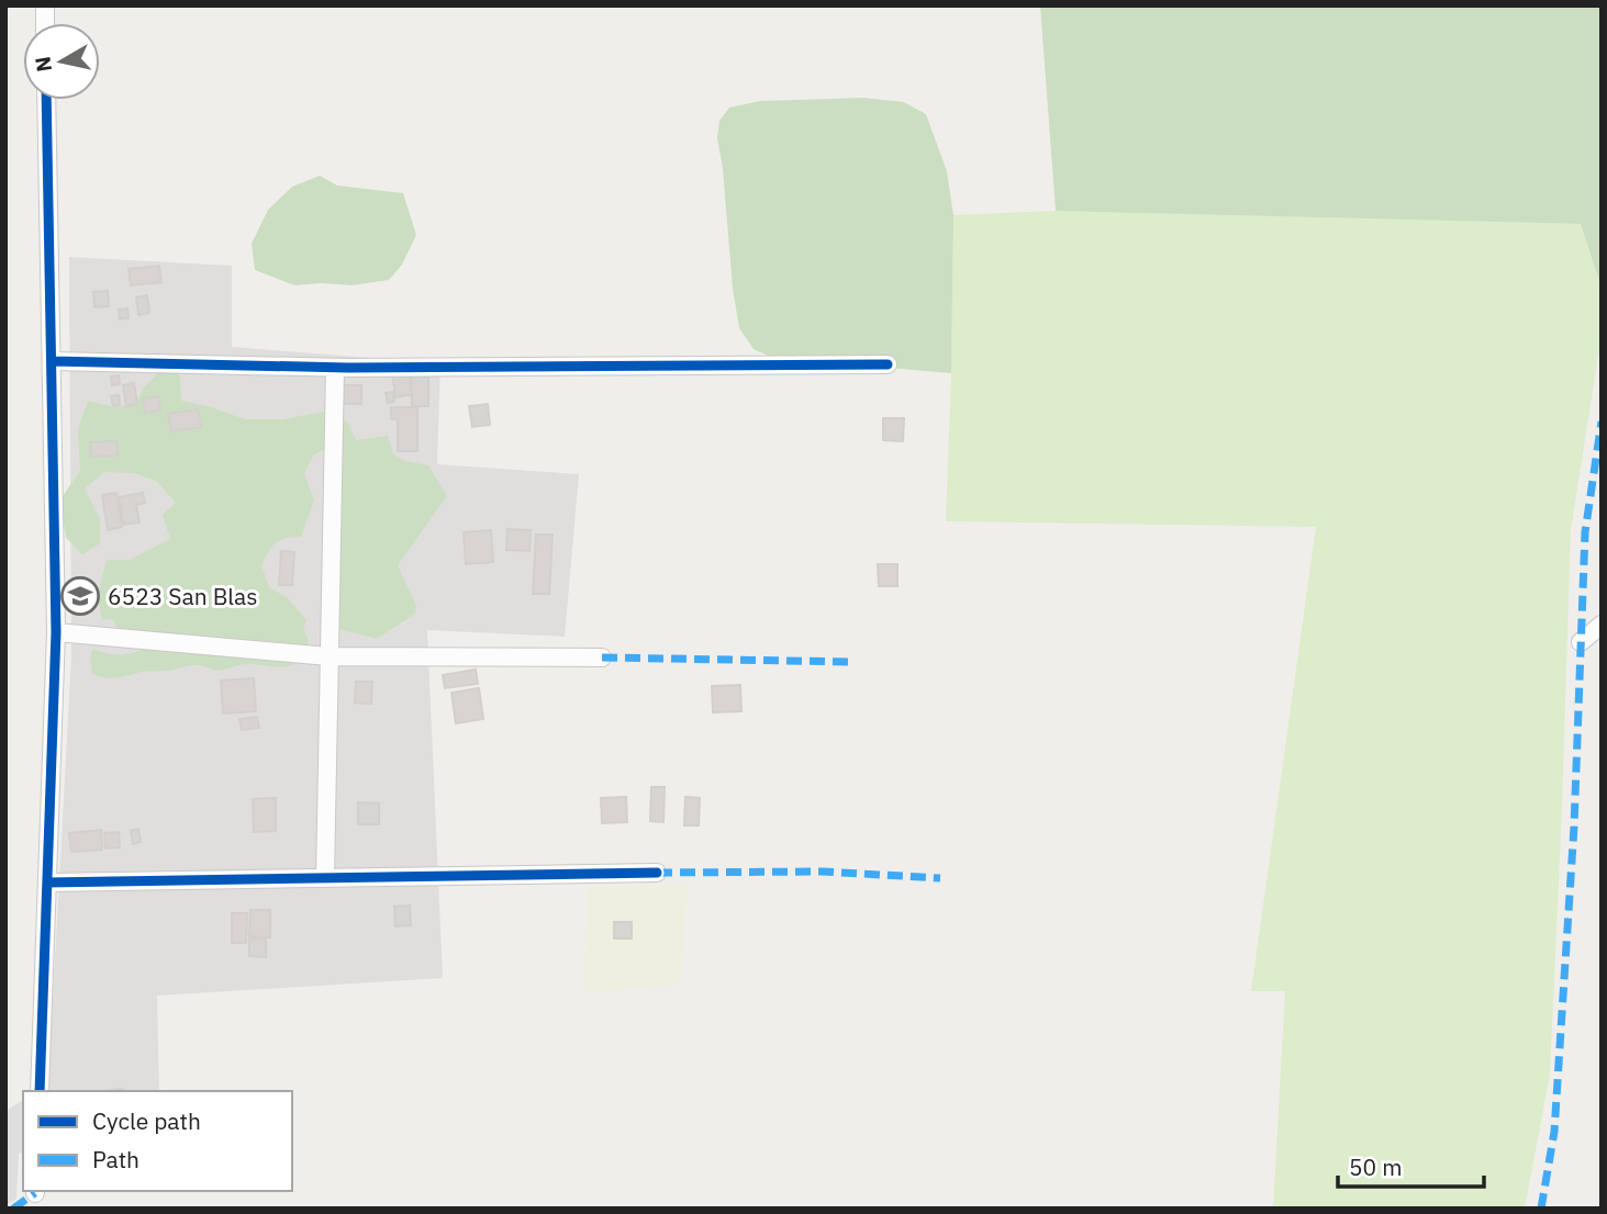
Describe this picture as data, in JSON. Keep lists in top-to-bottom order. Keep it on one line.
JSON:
{"places":{"school or university":["6523 San Blas"]},"legend":["Cycle path","Path"],"scale_bar":"50 m","north":"left"}
